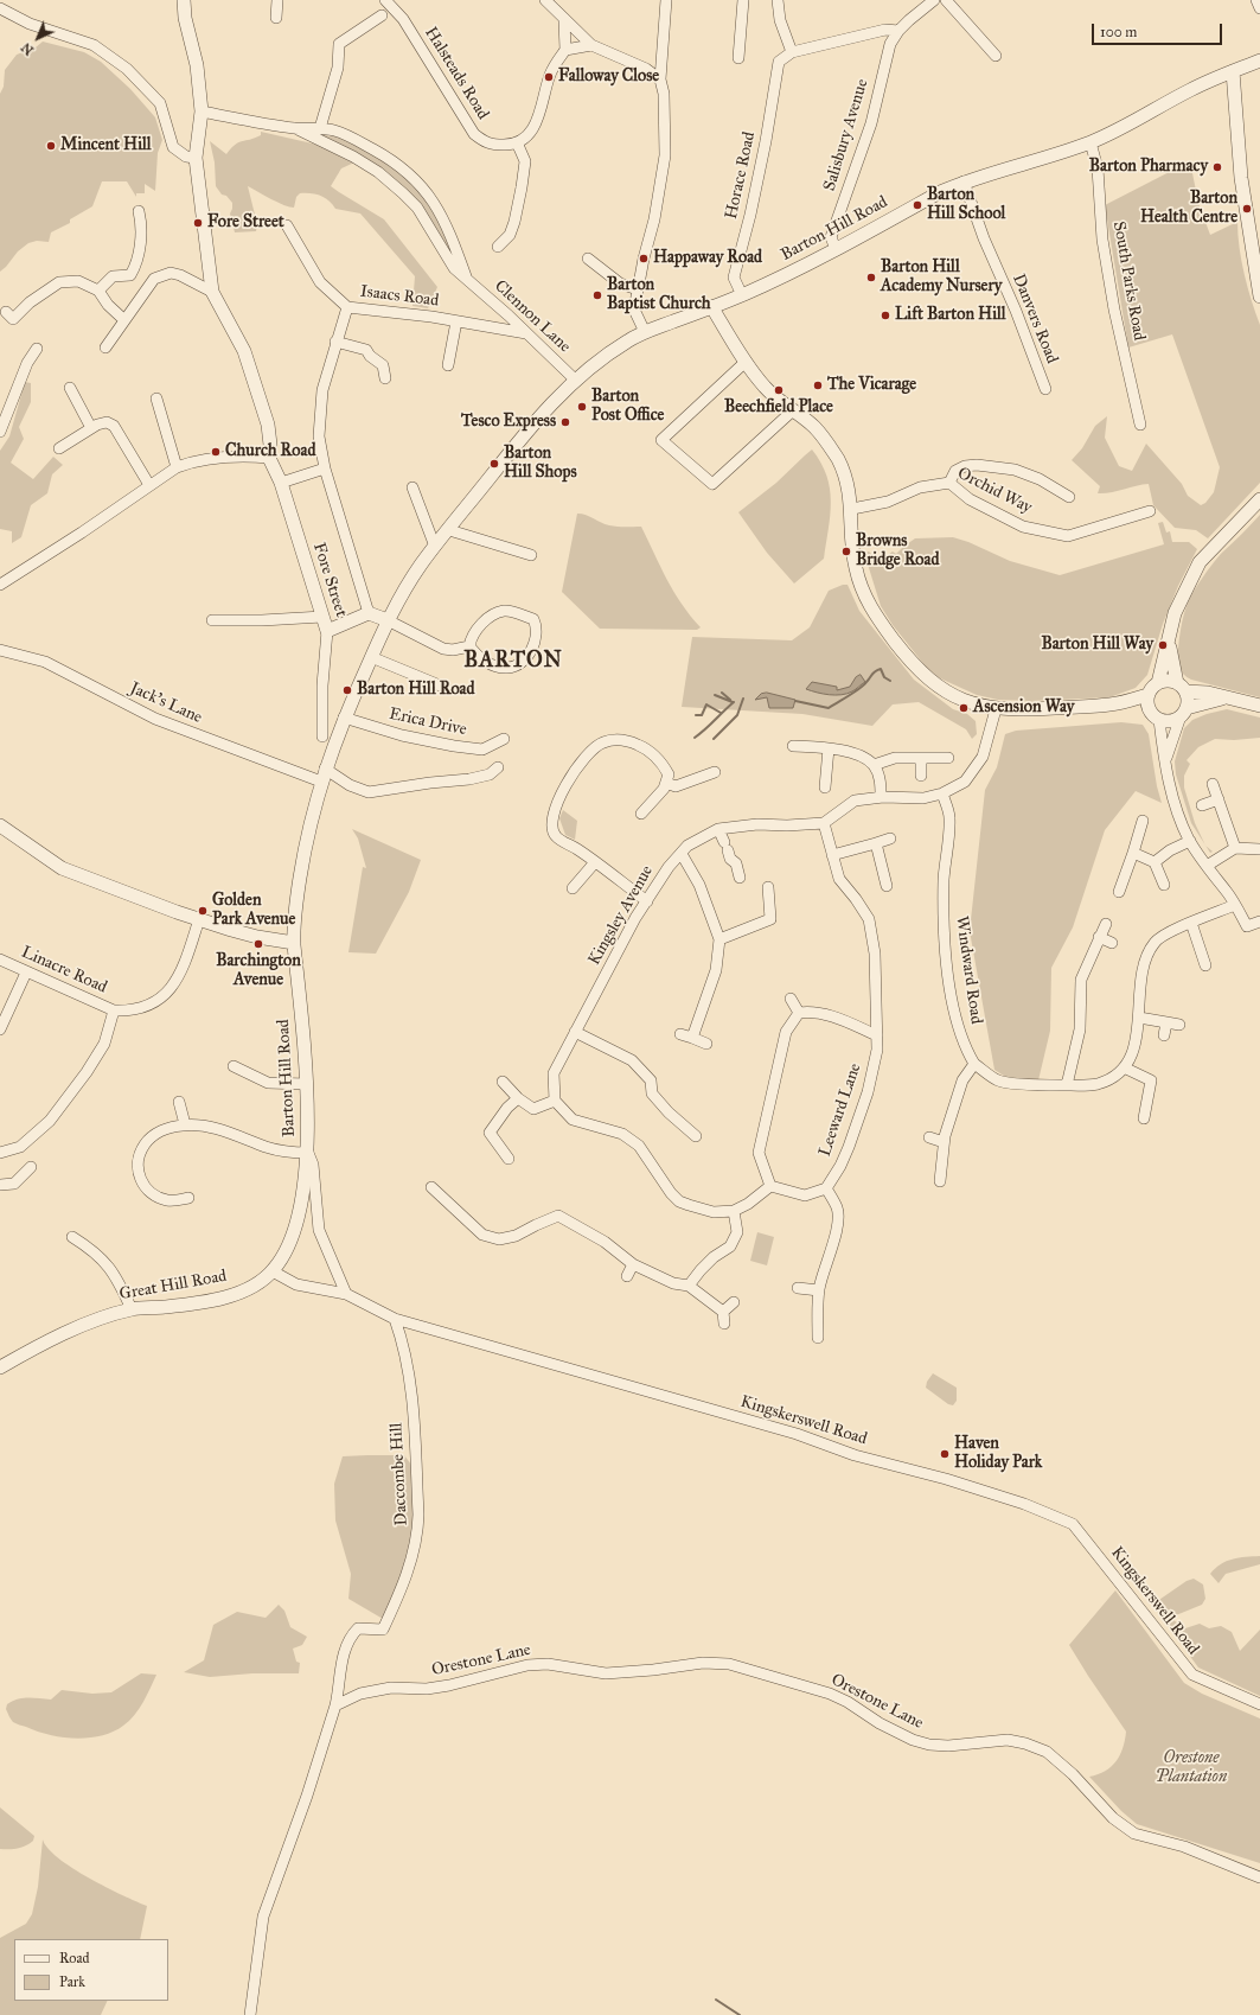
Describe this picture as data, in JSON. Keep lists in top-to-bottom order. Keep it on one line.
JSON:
{"streets":{"street":["Halsteads Road","Salisbury Avenue","Horace Road","Barton Hill Road","South Parks Road","Isaacs Road","Clennon Lane","Danvers Road","Orchid Way","Fore Street","Jack's Lane","Erica Drive","Kingsley Avenue","Linacre Road","Windward Road","Leeward Lane","Great Hill Road","Kingskerswell Road","Daccombe Hill","Orestone Lane"]},"crossings":[["Salisbury Avenue","Barton Hill Road"],["Horace Road","Barton Hill Road"],["Barton Hill Road","South Parks Road"],["Barton Hill Road","Clennon Lane"],["Barton Hill Road","Danvers Road"],["Barton Hill Road","Jack's Lane"],["Barton Hill Road","Erica Drive"],["Barton Hill Road","Great Hill Road"],["Barton Hill Road","Kingskerswell Road"],["Isaacs Road","Clennon Lane"],["Clennon Lane","Fore Street"],["Kingsley Avenue","Leeward Lane"],["Great Hill Road","Kingskerswell Road"],["Kingskerswell Road","Daccombe Hill"],["Daccombe Hill","Orestone Lane"]],"districts":["BARTON"],"parks":["Orestone Plantation"],"places":["Falloway Close","Mincent Hill","Barton Pharmacy","Barton Hill School","Barton Health Centre","Fore Street","Happaway Road","Barton Hill Academy Nursery","Barton Baptist Church","Lift Barton Hill","The Vicarage","Beechfield Place","Barton Post Office","Tesco Express","Church Road","Barton Hill Shops","Browns Bridge Road","Barton Hill Way","Barton Hill Road","Ascension Way","Golden Park Avenue","Barchington Avenue","Haven Holiday Park"],"legend":["Road","Park"],"scale_bar":"100 m","north":"bottom left"}
